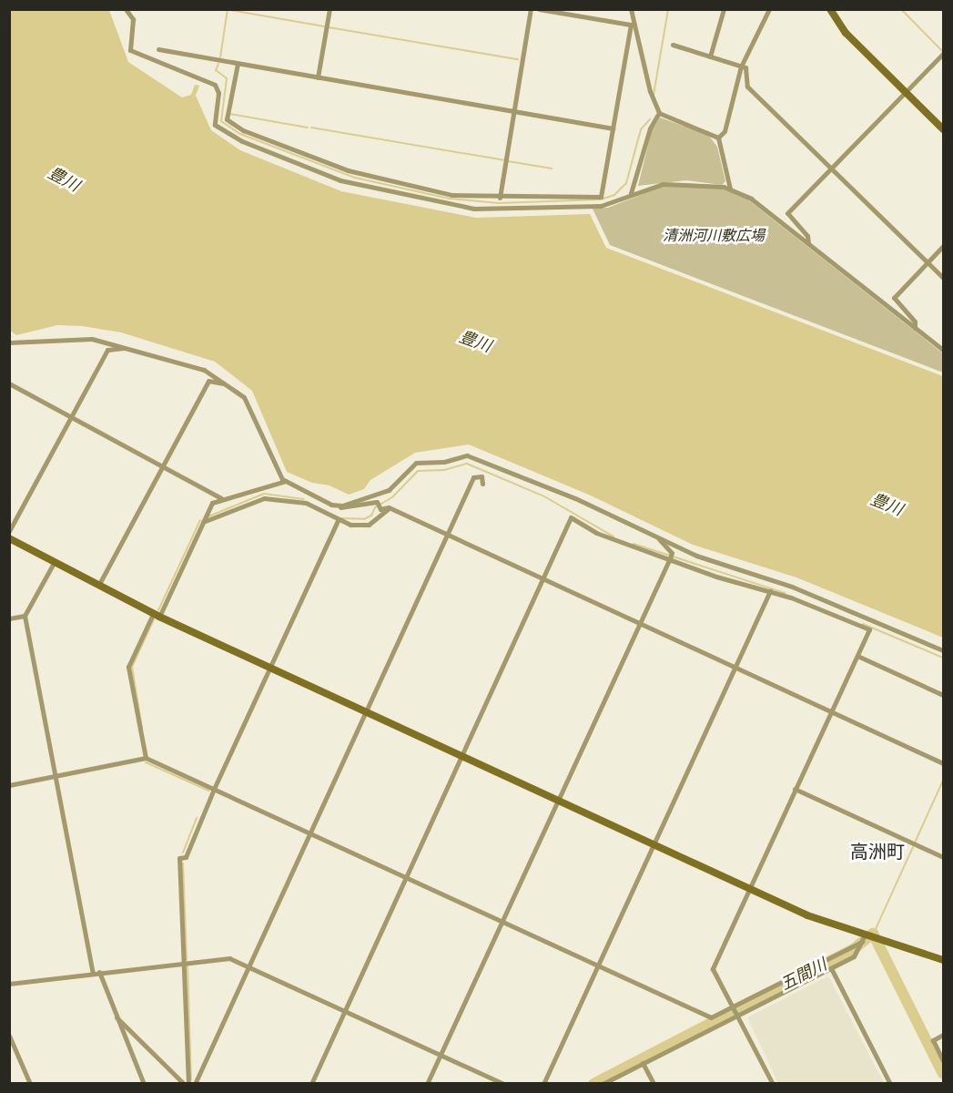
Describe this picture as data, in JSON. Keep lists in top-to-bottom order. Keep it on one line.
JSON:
{"districts":["高洲町"],"water":["豊川","五間川"],"parks":["清洲河川敷広場"]}
